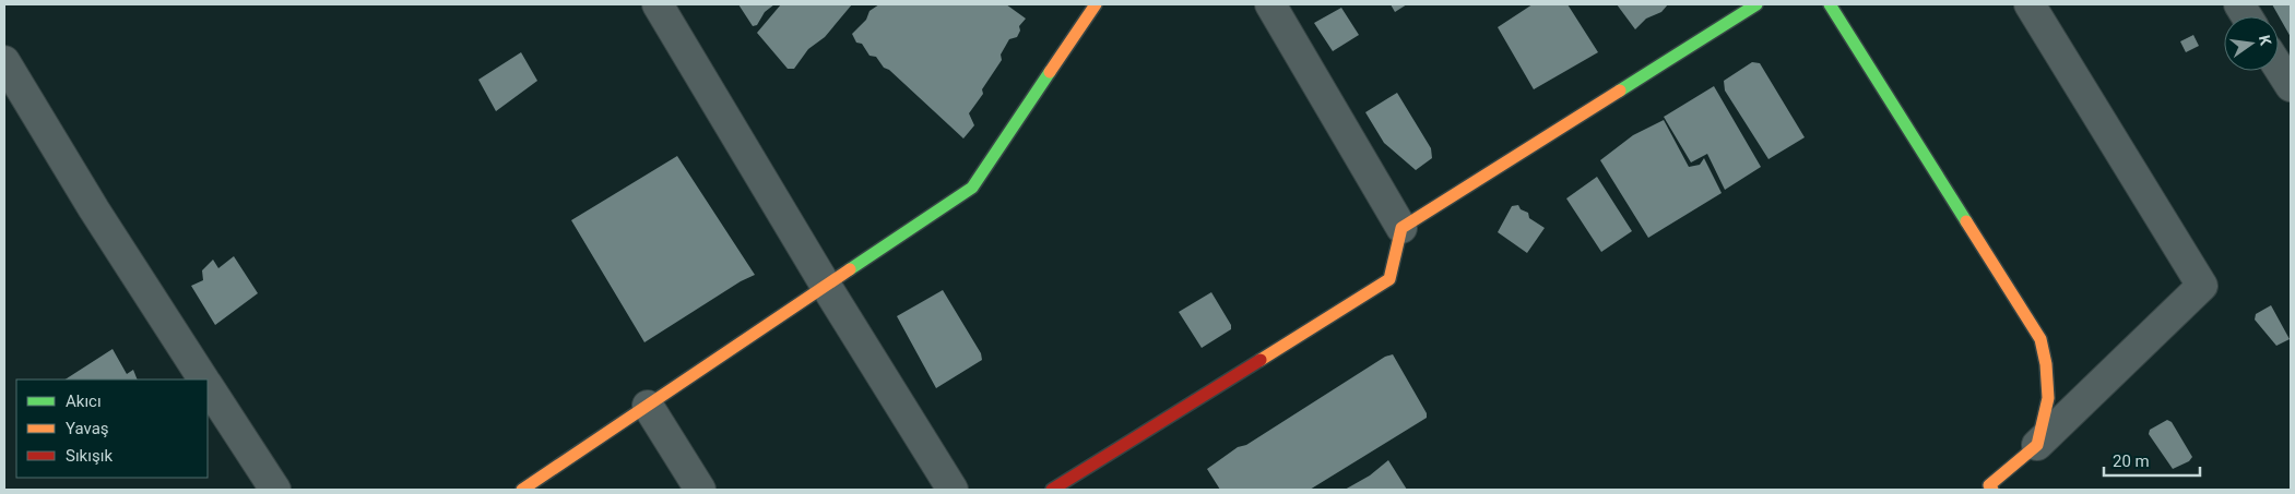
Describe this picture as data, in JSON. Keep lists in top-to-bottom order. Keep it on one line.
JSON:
{"legend":["Akıcı","Yavaş","Sıkışık"],"scale_bar":"20 m","north":"right"}
